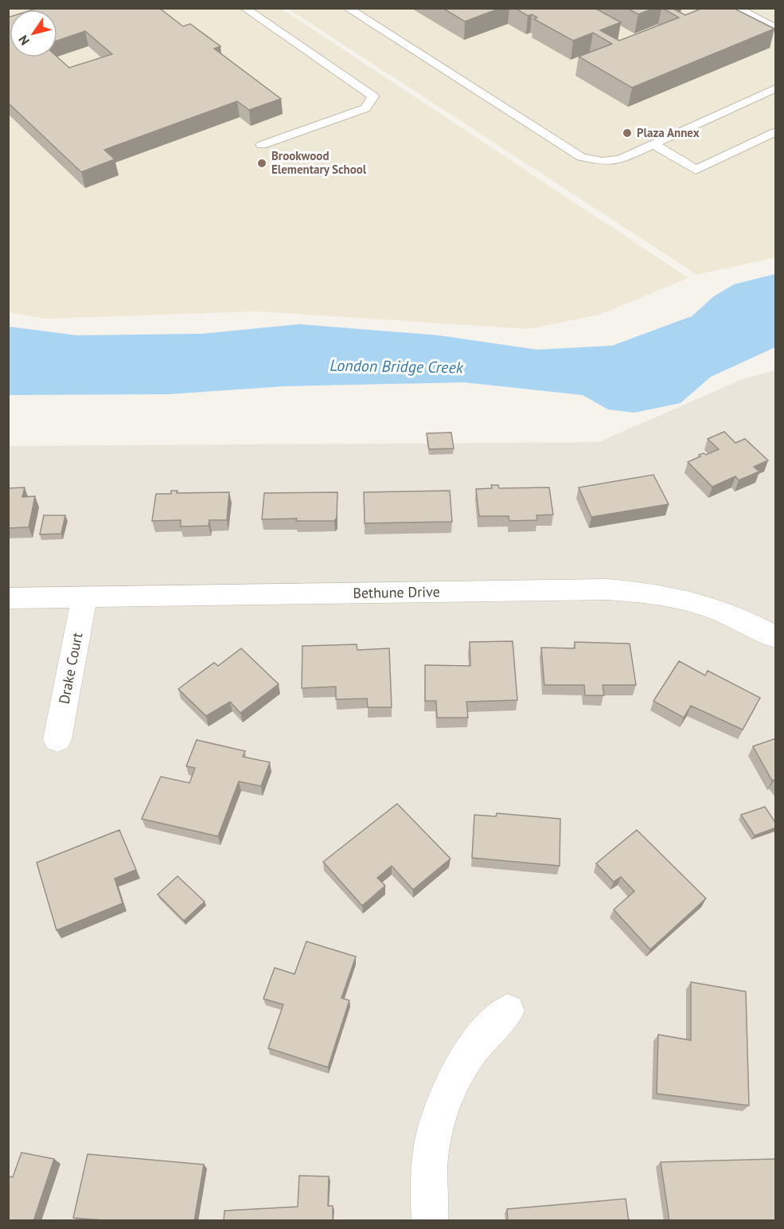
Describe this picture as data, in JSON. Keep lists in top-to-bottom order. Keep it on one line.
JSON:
{"streets":{"street":["Bethune Drive","Drake Court"]},"crossings":[["Bethune Drive","Drake Court"]],"water":["London Bridge Creek"],"places":["Plaza Annex","Brookwood Elementary School"],"north":"bottom left"}
